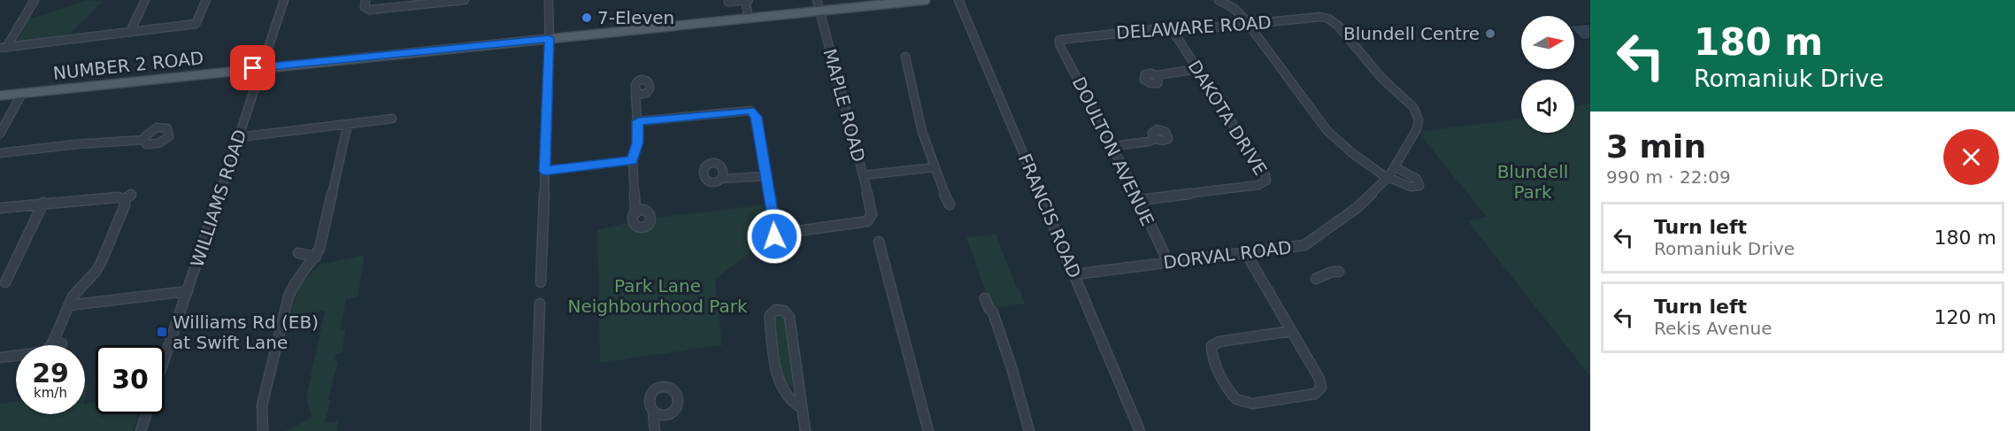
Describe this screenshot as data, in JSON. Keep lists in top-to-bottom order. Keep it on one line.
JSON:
{"streets":{"main road":["NUMBER 2 ROAD"],"street":["DELAWARE ROAD","MAPLE ROAD","DAKOTA DRIVE","DOULTON AVENUE","WILLIAMS ROAD","FRANCIS ROAD","DORVAL ROAD"]},"crossings":[["DELAWARE ROAD","DAKOTA DRIVE"],["DELAWARE ROAD","DOULTON AVENUE"],["DELAWARE ROAD","DORVAL ROAD"],["NUMBER 2 ROAD","MAPLE ROAD"],["NUMBER 2 ROAD","WILLIAMS ROAD"],["DAKOTA DRIVE","DOULTON AVENUE"],["DOULTON AVENUE","DORVAL ROAD"],["FRANCIS ROAD","DORVAL ROAD"]],"parks":["Blundell Park","Park Lane Neighbourhood Park"],"places":{"other":["7-Eleven","Blundell Centre"],"transit":["Williams Rd (EB) at Swift Lane"]},"north":"right","page":{"turn":["180 m","Romaniuk Drive"],"heading":["3 min","990 m · 22:09"],"list":[{"name":"Turn left","note":"Romaniuk Drive","value":"180 m"},{"name":"Turn left","note":"Rekis Avenue","value":"120 m"}],"speed":"29 km/h","limit":"30"}}
